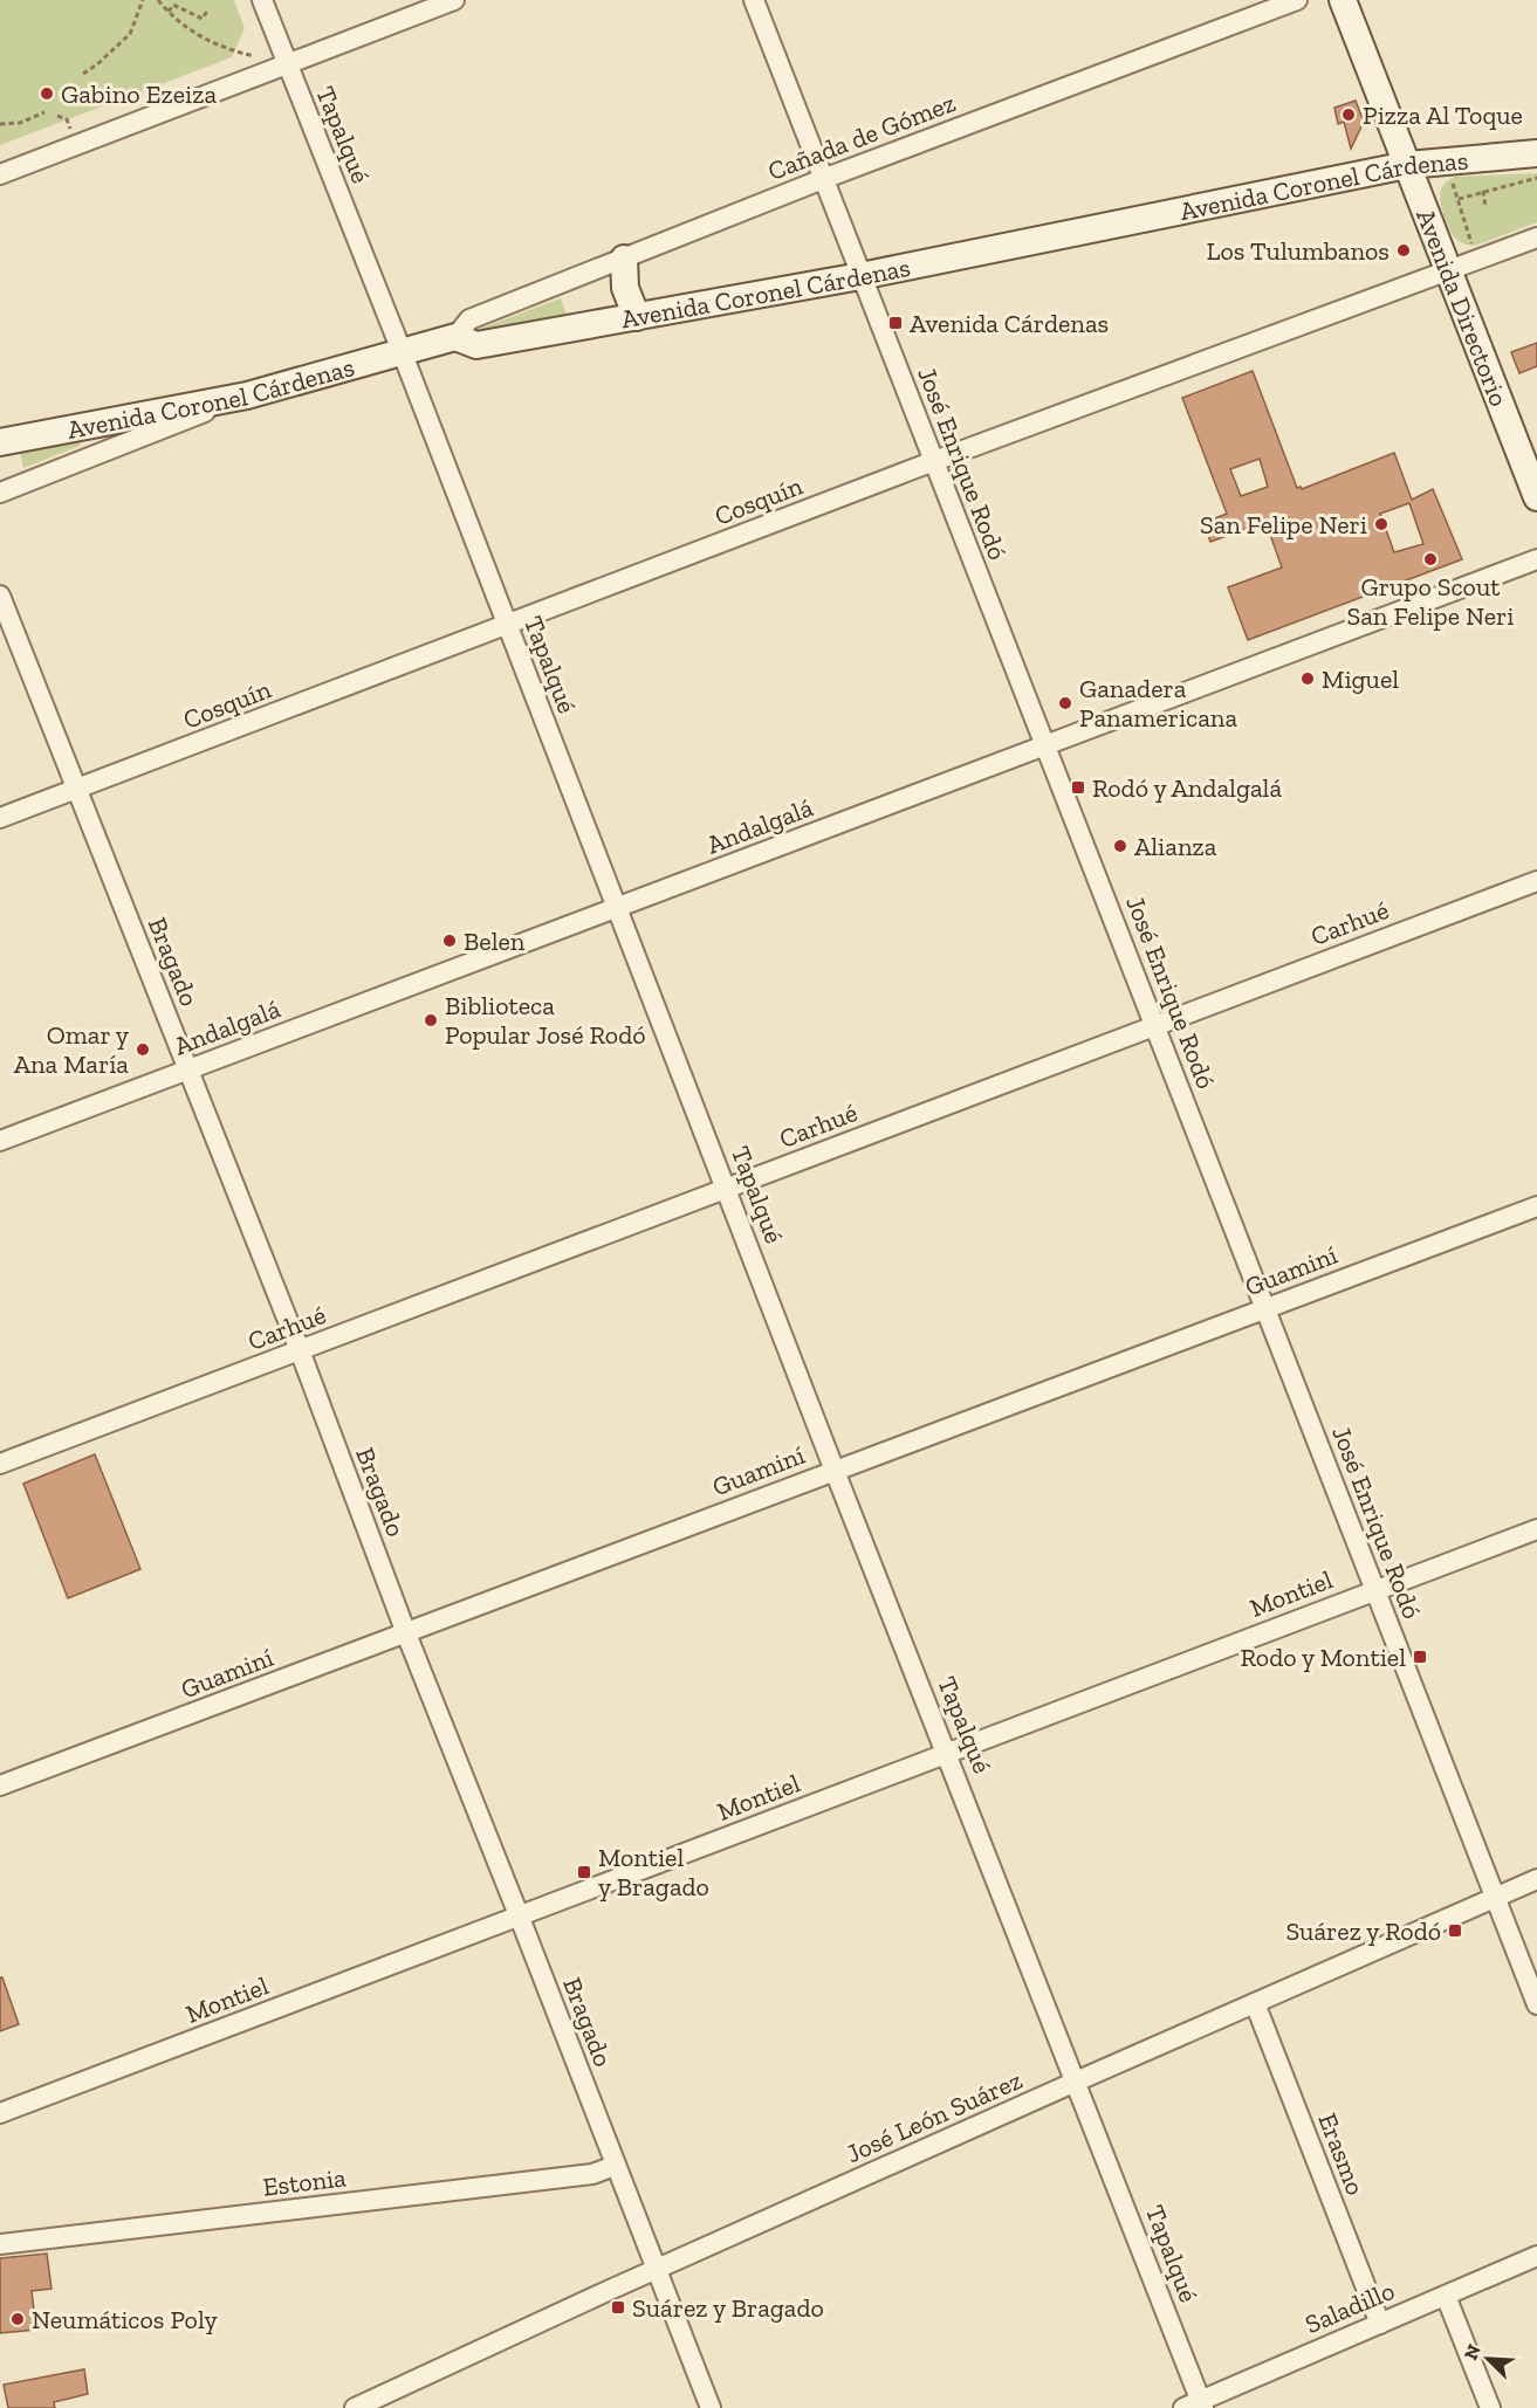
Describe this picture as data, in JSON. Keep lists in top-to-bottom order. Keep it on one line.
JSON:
{"streets":{"street":["Tapalqué","Cañada de Gómez","Avenida Coronel Cárdenas","Avenida Directorio","José Enrique Rodó","Cosquín","Andalgalá","Carhué","Bragado","Guaminí","Montiel","José León Suárez","Erasmo","Estonia","Saladillo"]},"crossings":[["Tapalqué","Avenida Coronel Cárdenas"],["Tapalqué","Cosquín"],["Tapalqué","Andalgalá"],["Tapalqué","Carhué"],["Tapalqué","Guaminí"],["Tapalqué","Montiel"],["Tapalqué","José León Suárez"],["Tapalqué","Saladillo"],["Cañada de Gómez","Avenida Coronel Cárdenas"],["Cañada de Gómez","José Enrique Rodó"],["Avenida Coronel Cárdenas","Avenida Directorio"],["Avenida Coronel Cárdenas","José Enrique Rodó"],["Avenida Directorio","Cosquín"],["José Enrique Rodó","Cosquín"],["José Enrique Rodó","Andalgalá"],["José Enrique Rodó","Carhué"],["José Enrique Rodó","Guaminí"],["José Enrique Rodó","Montiel"],["José Enrique Rodó","José León Suárez"],["Cosquín","Bragado"],["Andalgalá","Bragado"],["Carhué","Bragado"],["Bragado","Guaminí"],["Bragado","Montiel"],["Bragado","José León Suárez"],["Bragado","Estonia"],["José León Suárez","Erasmo"],["Erasmo","Saladillo"]],"places":{"other":["Gabino Ezeiza","Pizza Al Toque","Los Tulumbanos","San Felipe Neri","Grupo Scout San Felipe Neri","Miguel","Ganadera Panamericana","Alianza","Belen","Biblioteca Popular José Rodó","Omar y Ana María","Neumáticos Poly"],"transit":["Avenida Cárdenas","Rodó y Andalgalá","Rodo y Montiel","Montiel y Bragado","Suárez y Rodó","Suárez y Bragado"]},"north":"top left"}
